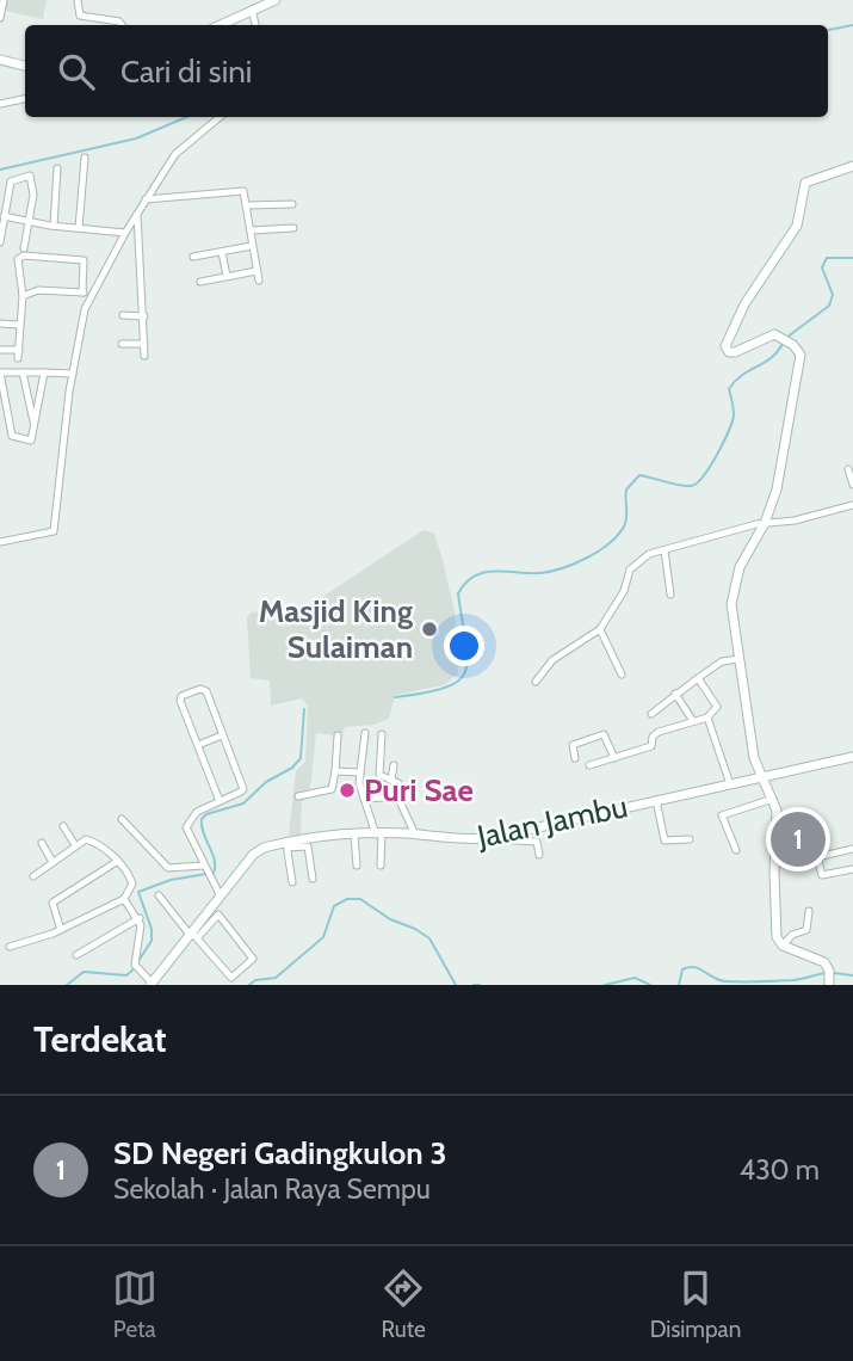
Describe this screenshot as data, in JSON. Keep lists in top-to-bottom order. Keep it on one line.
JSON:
{"streets":{"street":["Jalan Jambu"]},"places":["Masjid King Sulaiman","Puri Sae"],"page":{"search":"Cari di sini","pins":"1","heading":"Terdekat","list":[{"mark":"1","name":"SD Negeri Gadingkulon 3","note":"Sekolah · Jalan Raya Sempu","value":"430 m"}],"nav":["Peta","Rute","Disimpan"]}}
